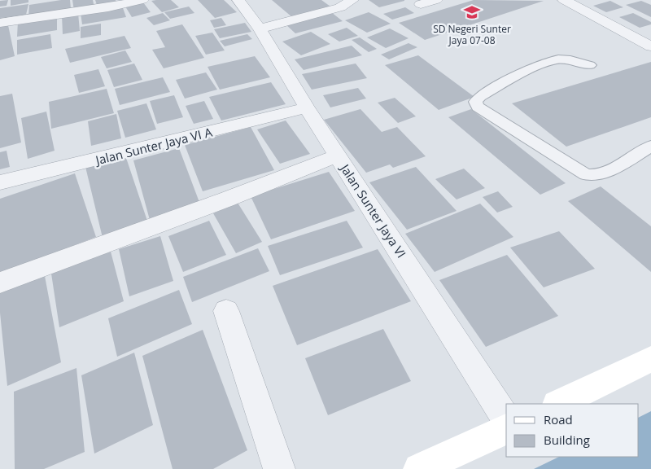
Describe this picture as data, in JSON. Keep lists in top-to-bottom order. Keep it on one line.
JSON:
{"streets":{"street":["Jalan Sunter Jaya VI A","Jalan Sunter Jaya VI"]},"crossings":[["Jalan Sunter Jaya VI A","Jalan Sunter Jaya VI"]],"places":{"school or university":["SD Negeri Sunter Jaya 07-08"]},"legend":["Road","Building"]}
